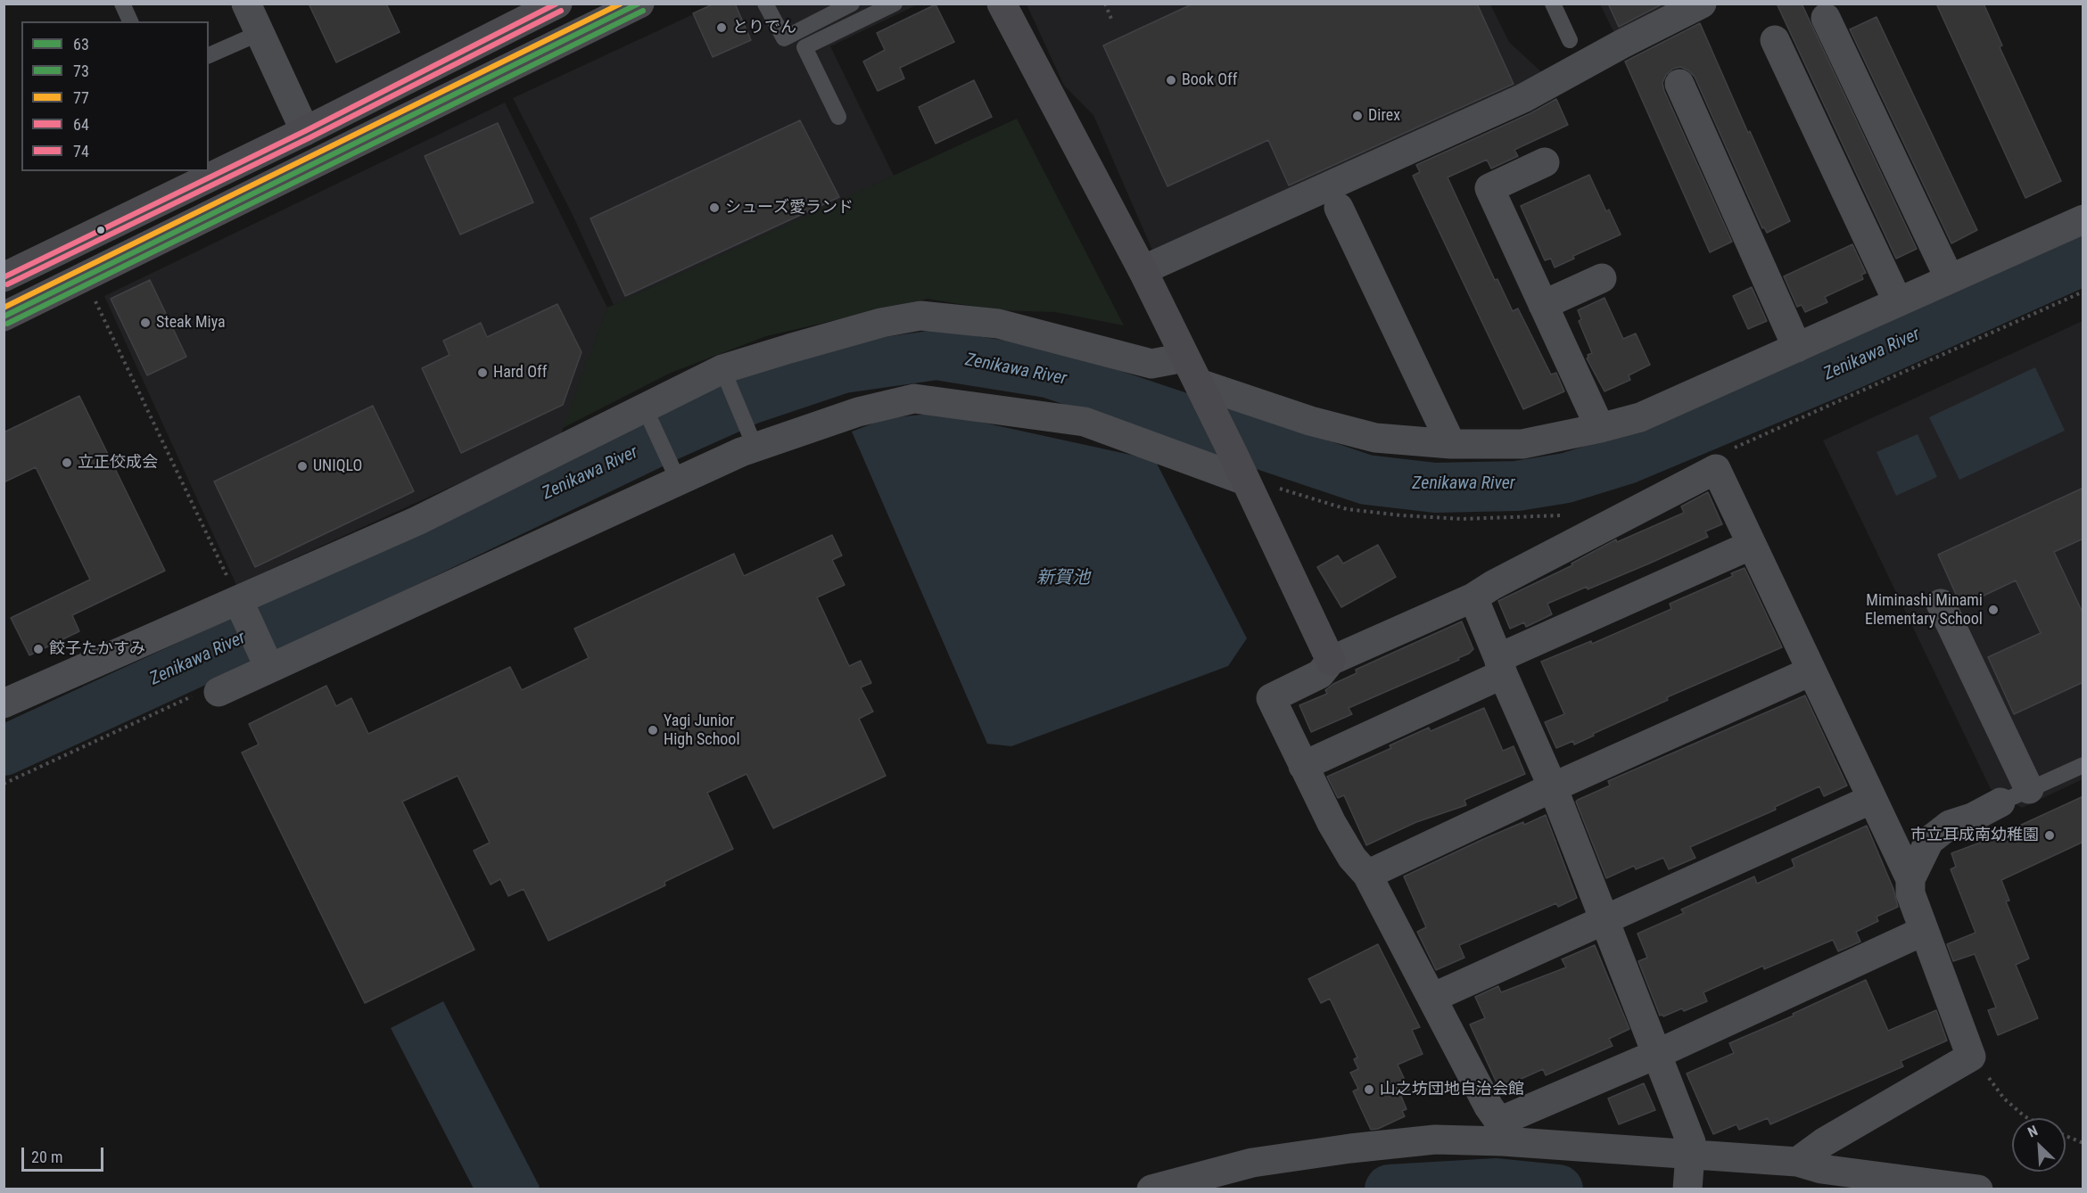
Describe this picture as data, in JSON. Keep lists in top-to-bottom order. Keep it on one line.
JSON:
{"water":["Zenikawa River","新賀池"],"places":["とりでん","Book Off","Direx","シューズ愛ランド","Steak Miya","Hard Off","立正佼成会","UNIQLO","Miminashi Minami Elementary School","餃子たかすみ","Yagi Junior High School","市立耳成南幼稚園","山之坊団地自治会館"],"lines":["transit line 63","transit line 77","transit line 64","transit line 73","transit line 74"],"legend":["63","73","77","64","74"],"scale_bar":"20 m","north":"top left"}
